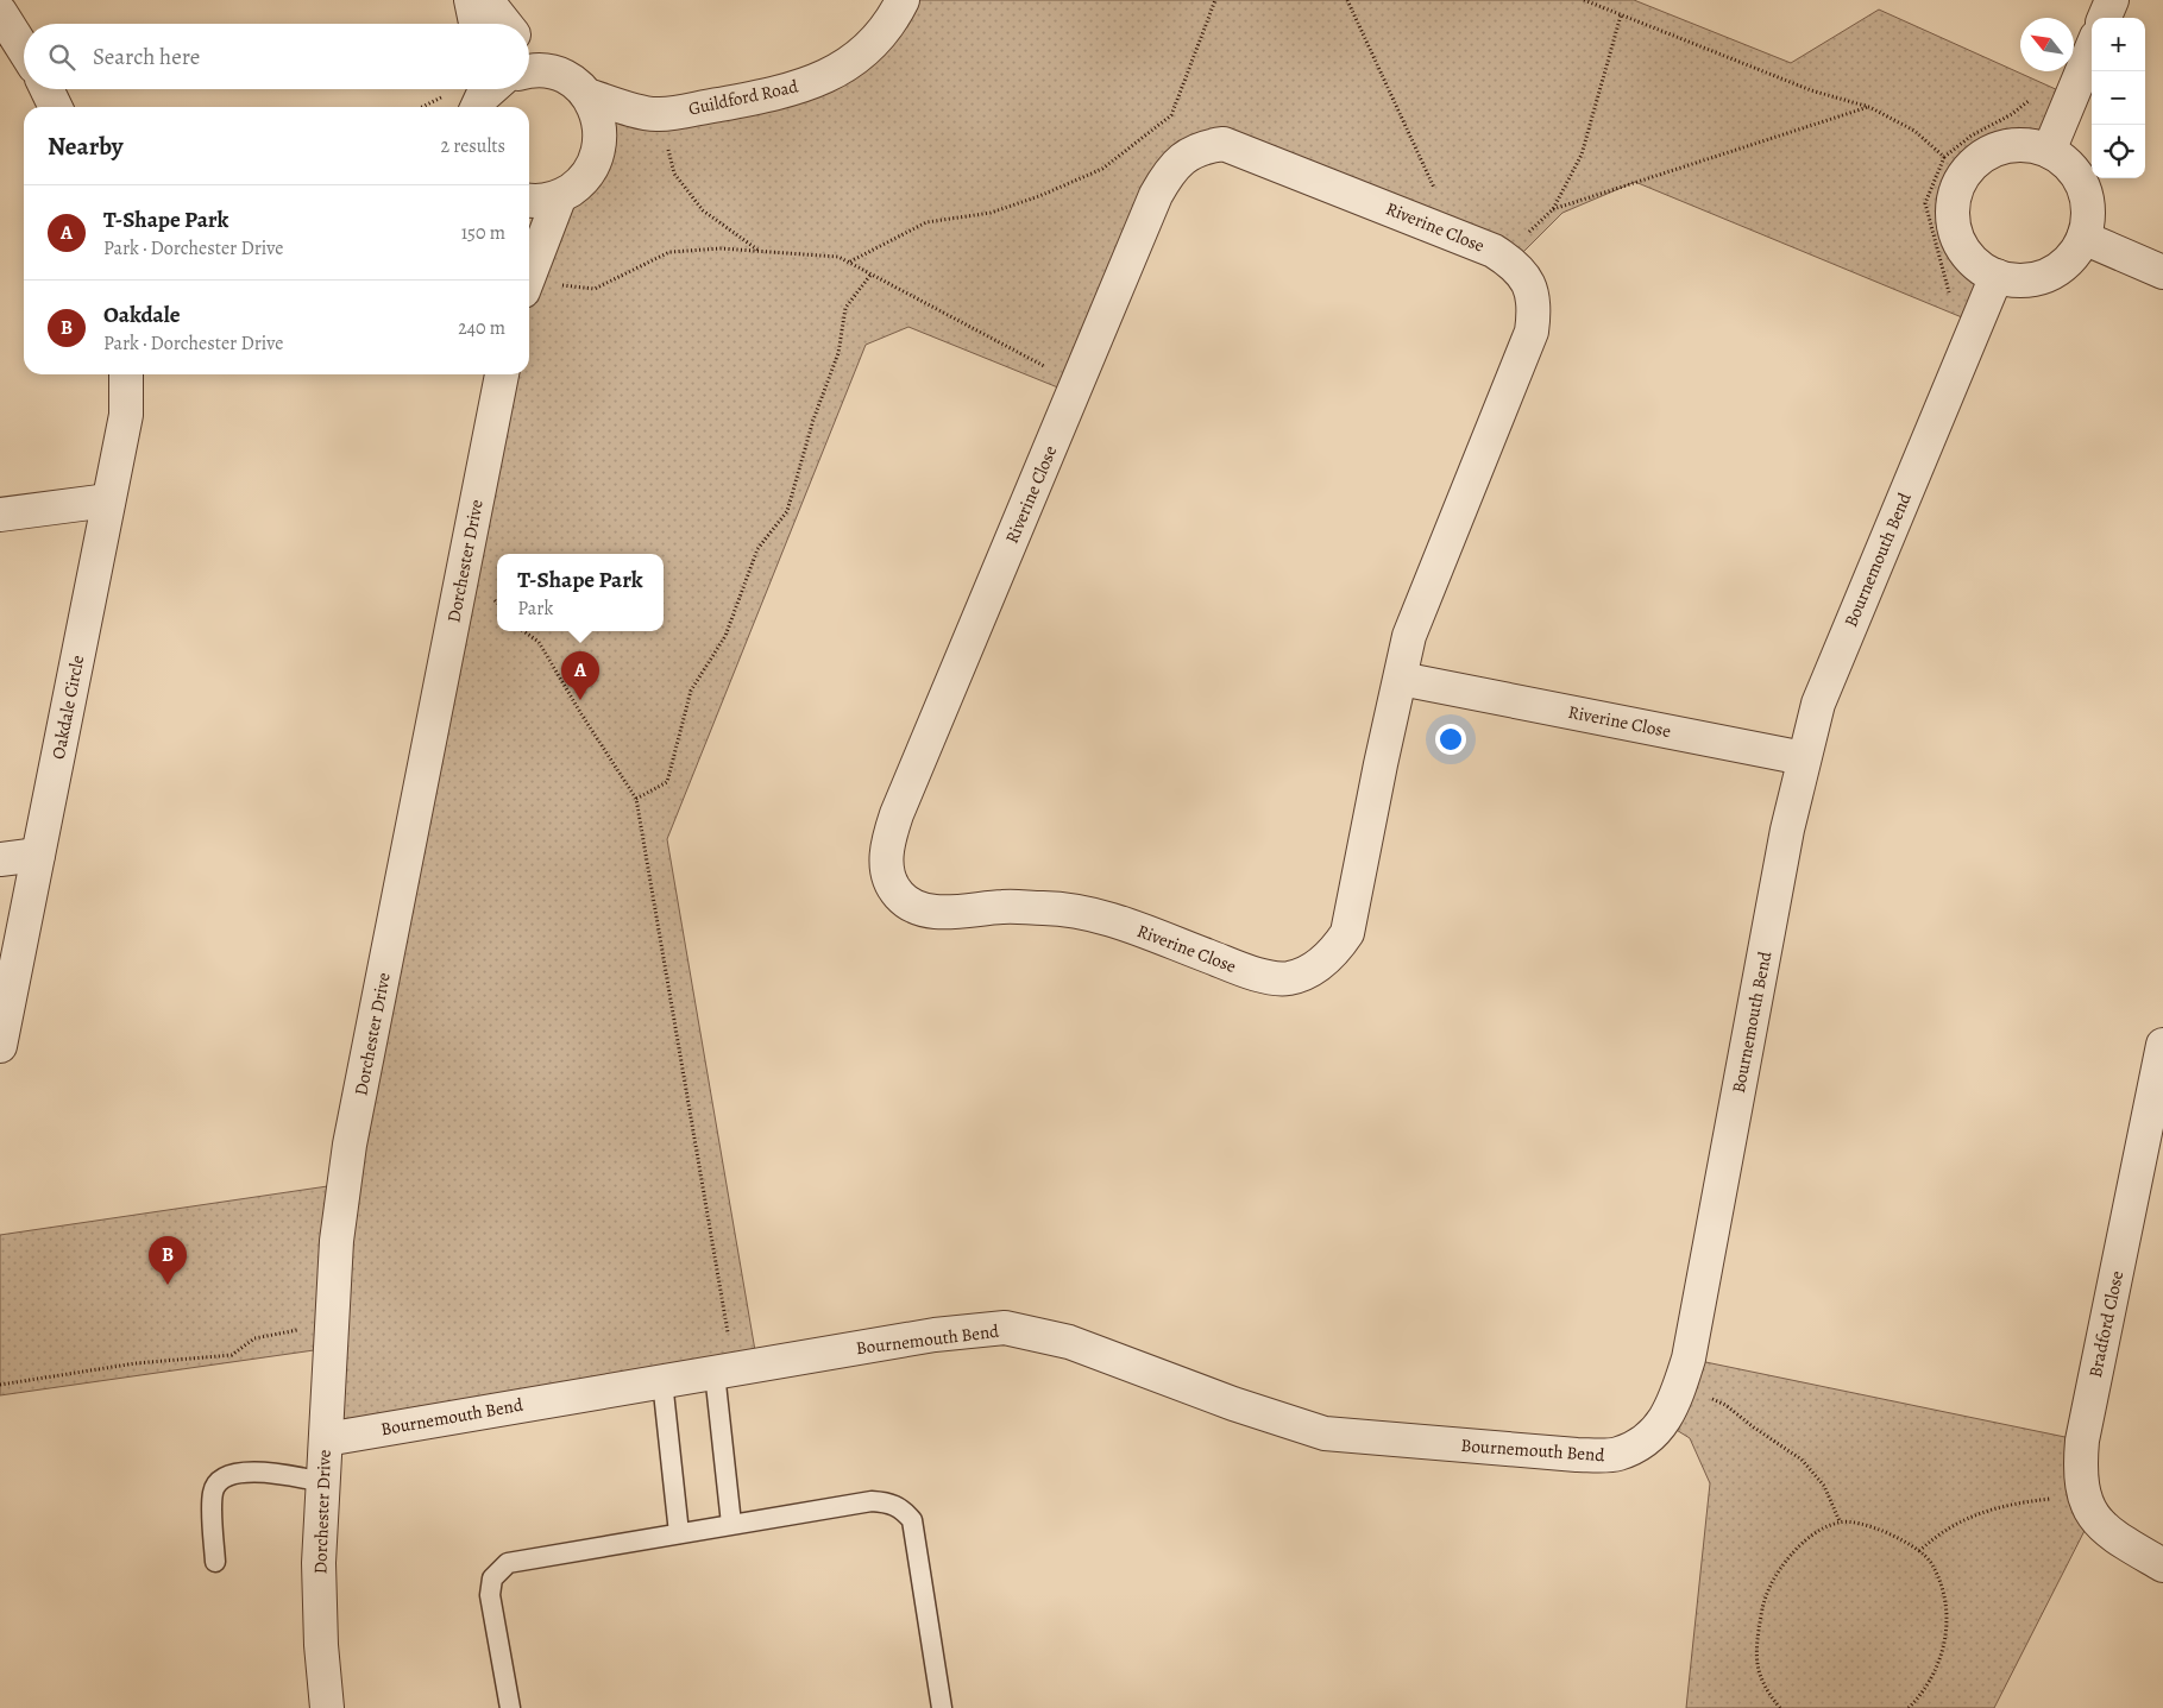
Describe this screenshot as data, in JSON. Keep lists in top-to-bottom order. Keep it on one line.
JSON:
{"streets":{"street":["Guildford Road","Riverine Close","Bournemouth Bend","Dorchester Drive","Oakdale Circle","Bradford Close"]},"crossings":[["Riverine Close","Bournemouth Bend"],["Bournemouth Bend","Dorchester Drive"]],"north":"top left","page":{"map_buttons":["+","−"],"search":"Search here","heading":["Nearby","2 results"],"list":[{"mark":"A","name":"T-Shape Park","note":"Park · Dorchester Drive","value":"150 m"},{"mark":"B","name":"Oakdale","note":"Park · Dorchester Drive","value":"240 m"}],"popup":["T-Shape Park","Park"],"pins":["A","B"]}}
